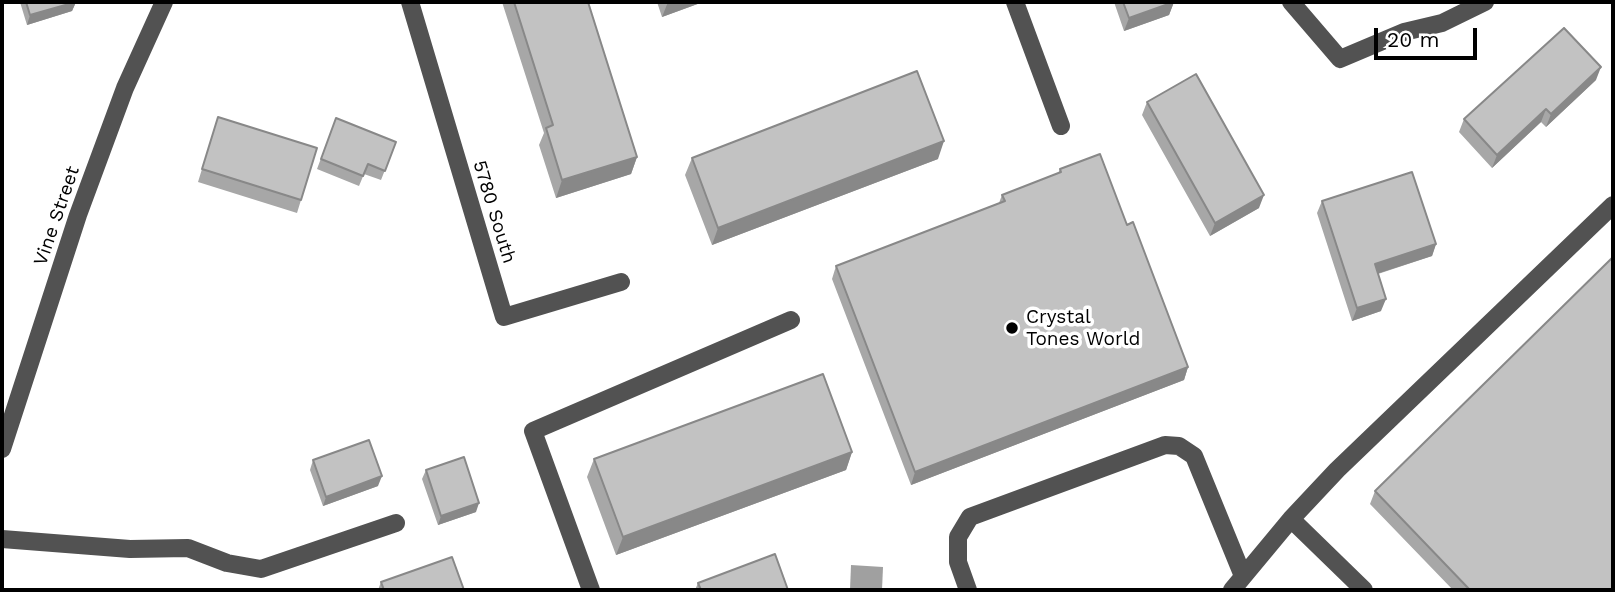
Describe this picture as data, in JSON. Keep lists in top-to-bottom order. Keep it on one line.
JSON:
{"streets":{"street":["5780 South","Vine Street"]},"places":["Crystal Tones World"],"scale_bar":"20 m"}
